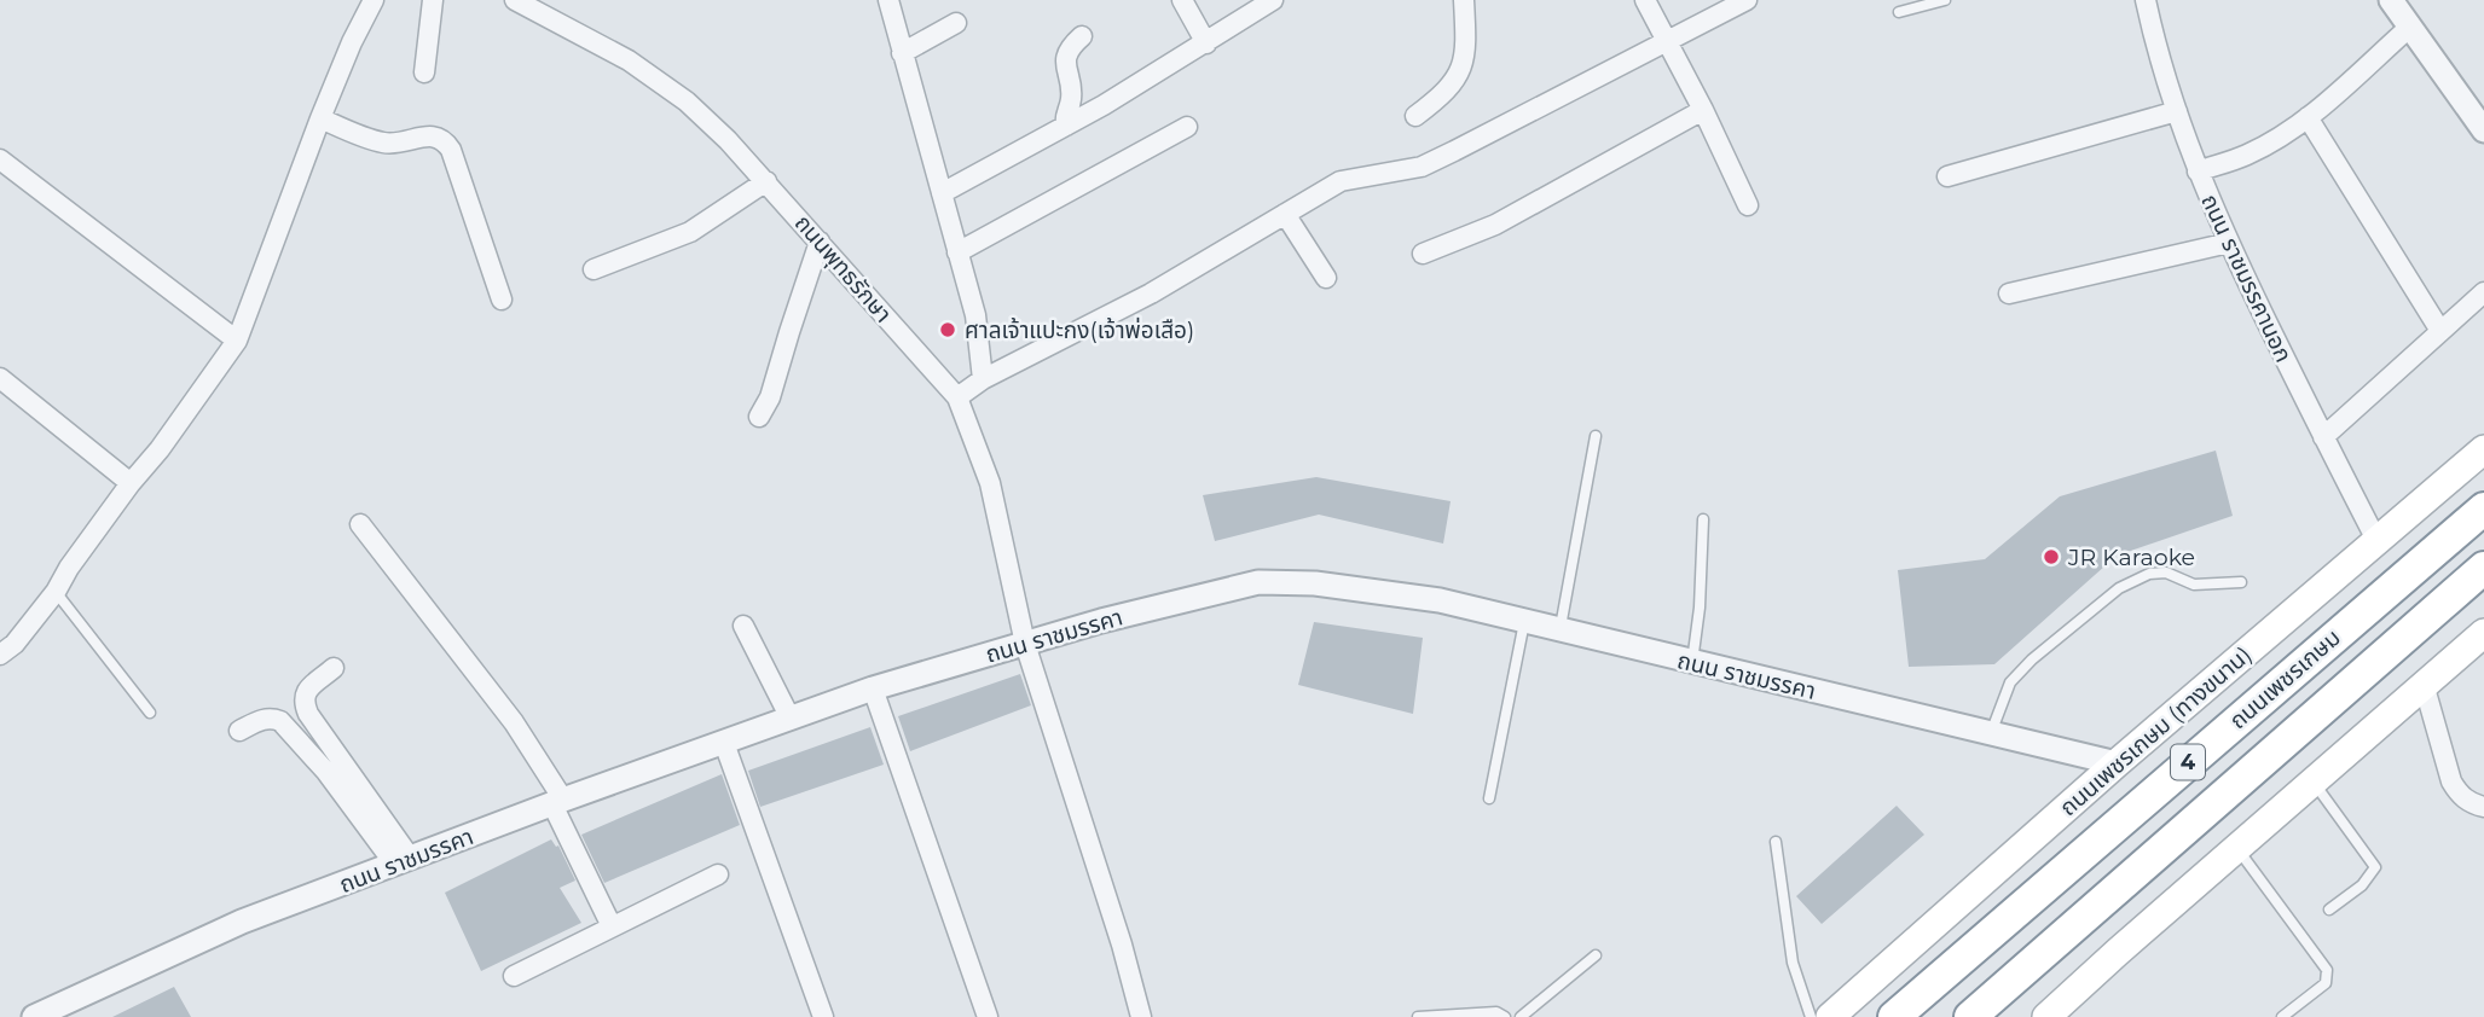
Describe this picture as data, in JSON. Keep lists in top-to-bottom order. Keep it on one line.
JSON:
{"streets":{"highway":["ถนนเพชรเกษม","4"],"main road":["ถนนเพชรเกษม (ทางขนาน)"],"street":["ถนนพุทธรักษา","ถนน ราชมรรคานอก","ถนน ราชมรรคา"]},"crossings":[["ถนนพุทธรักษา","ถนน ราชมรรคา"],["ถนน ราชมรรคานอก","ถนนเพชรเกษม (ทางขนาน)"],["ถนน ราชมรรคา","ถนนเพชรเกษม (ทางขนาน)"]],"places":["ศาลเจ้าแปะกง(เจ้าพ่อเสือ)","JR Karaoke"]}
